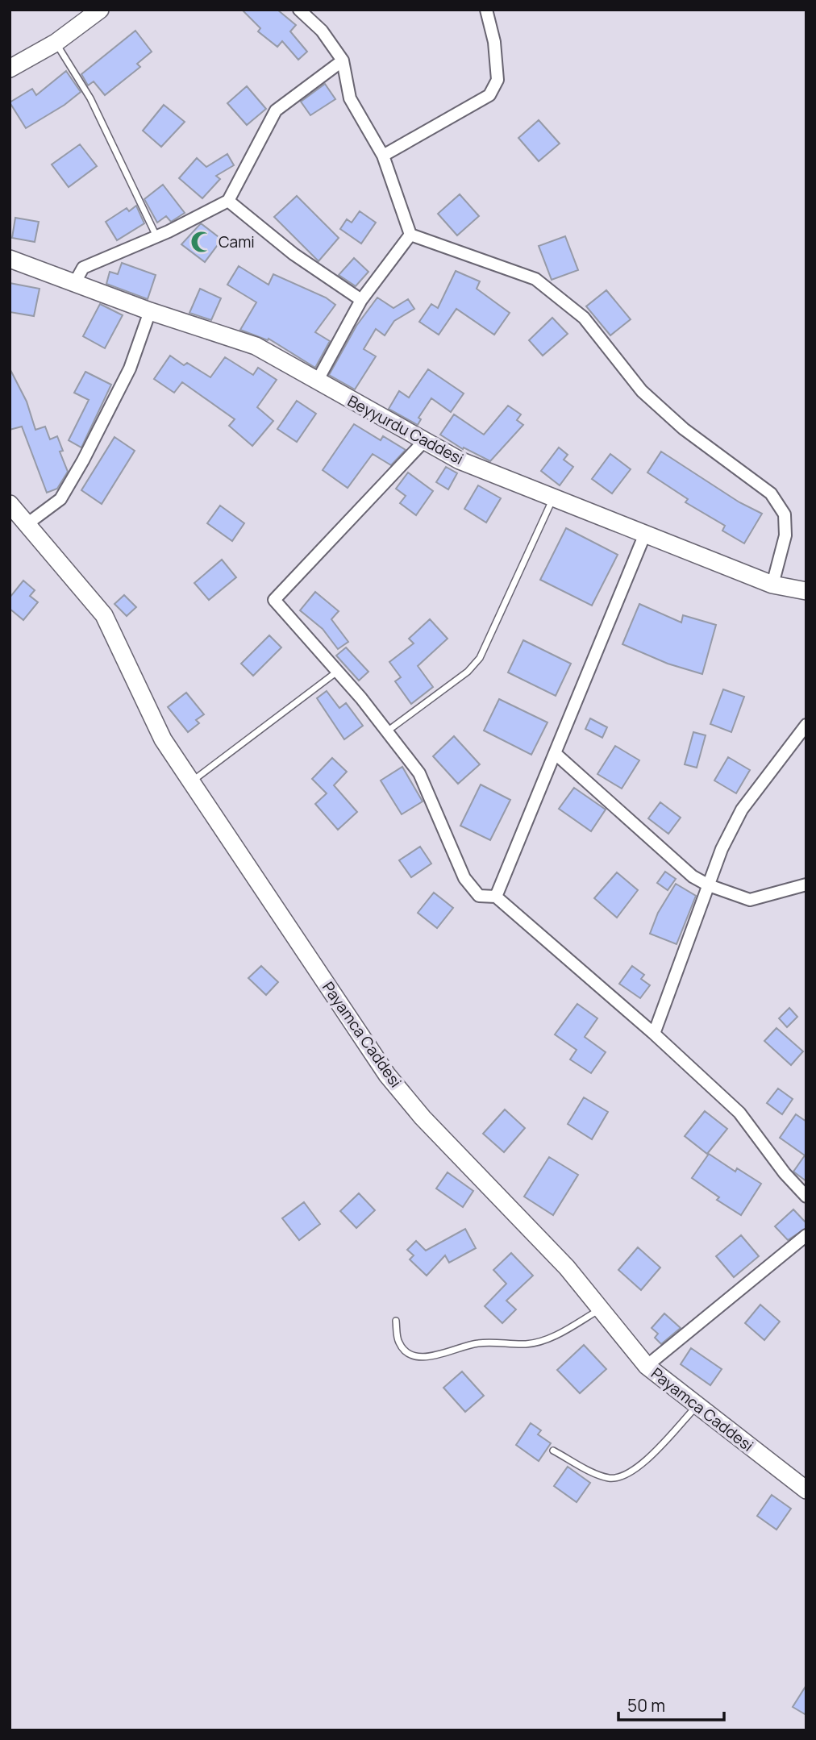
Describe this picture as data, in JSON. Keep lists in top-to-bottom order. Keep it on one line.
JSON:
{"streets":{"street":["Beyyurdu Caddesi","Payamca Caddesi"]},"places":{"mosque":["Cami"]},"scale_bar":"50 m"}
